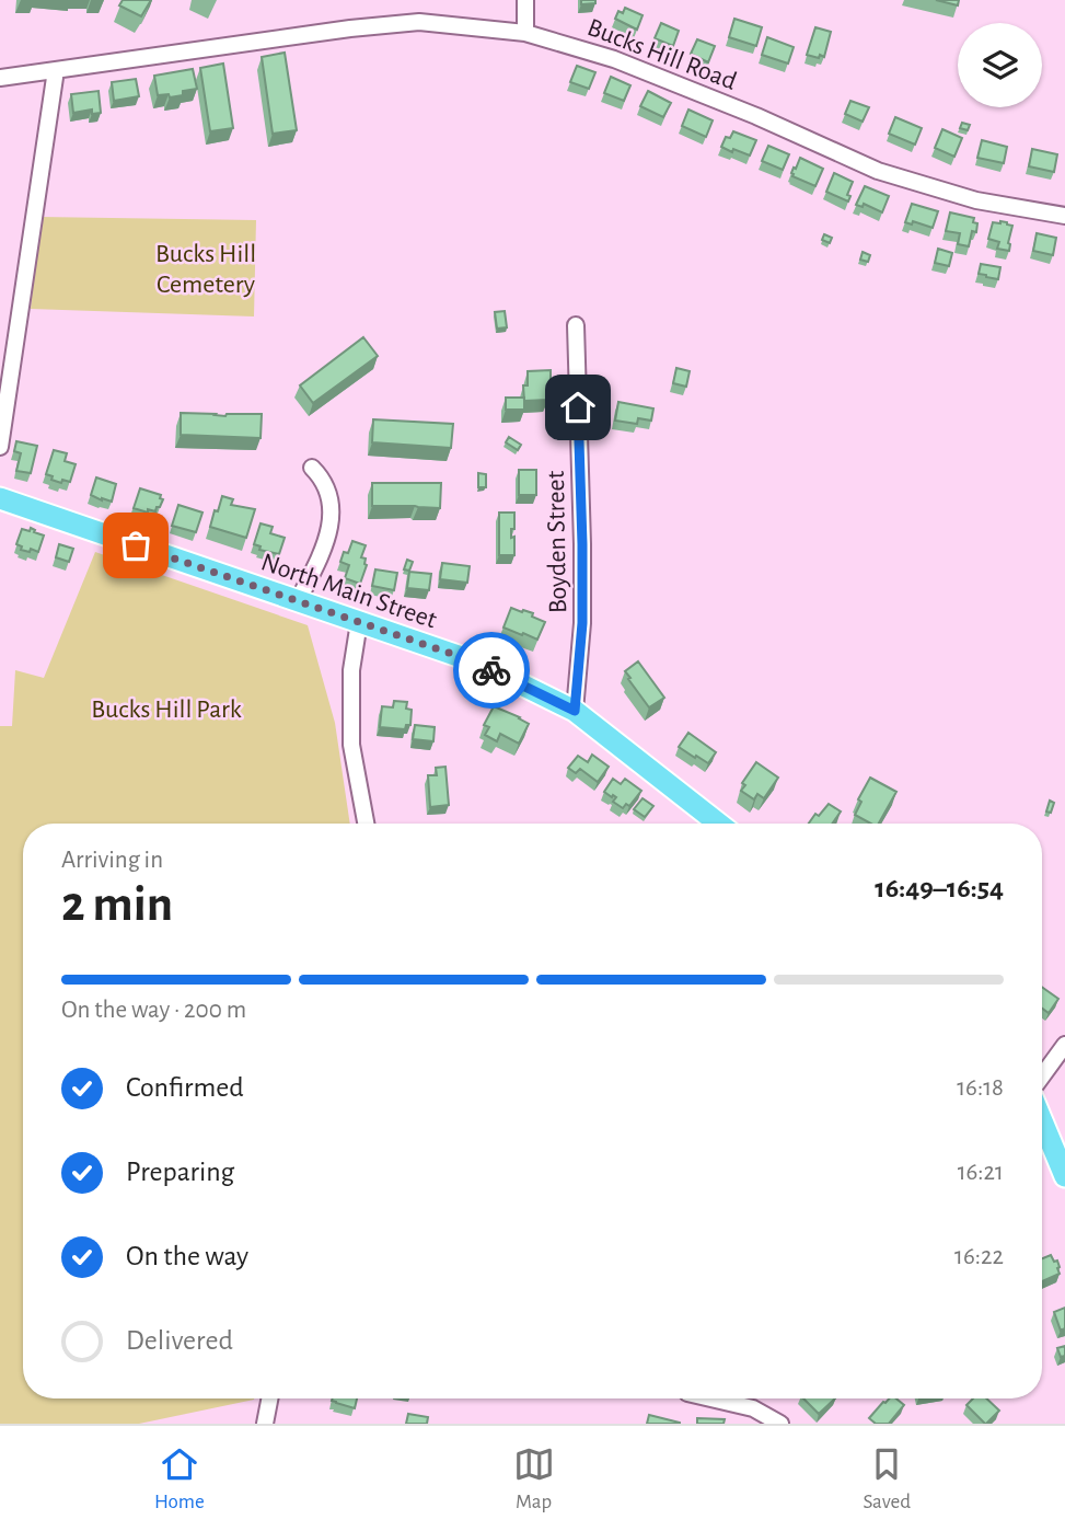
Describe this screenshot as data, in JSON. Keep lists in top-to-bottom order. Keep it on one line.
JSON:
{"streets":{"main road":["North Main Street"],"street":["Bucks Hill Road","Boyden Street"]},"crossings":[["Boyden Street","North Main Street"]],"parks":["Bucks Hill Cemetery","Bucks Hill Park"],"page":{"heading":["2 min","Arriving in","16:49–16:54"],"bar":"On the way · 200 m","list":[["Confirmed","16:18"],["Preparing","16:21"],["On the way","16:22"],"Delivered"],"tabs":["Home","Map","Saved"]}}
